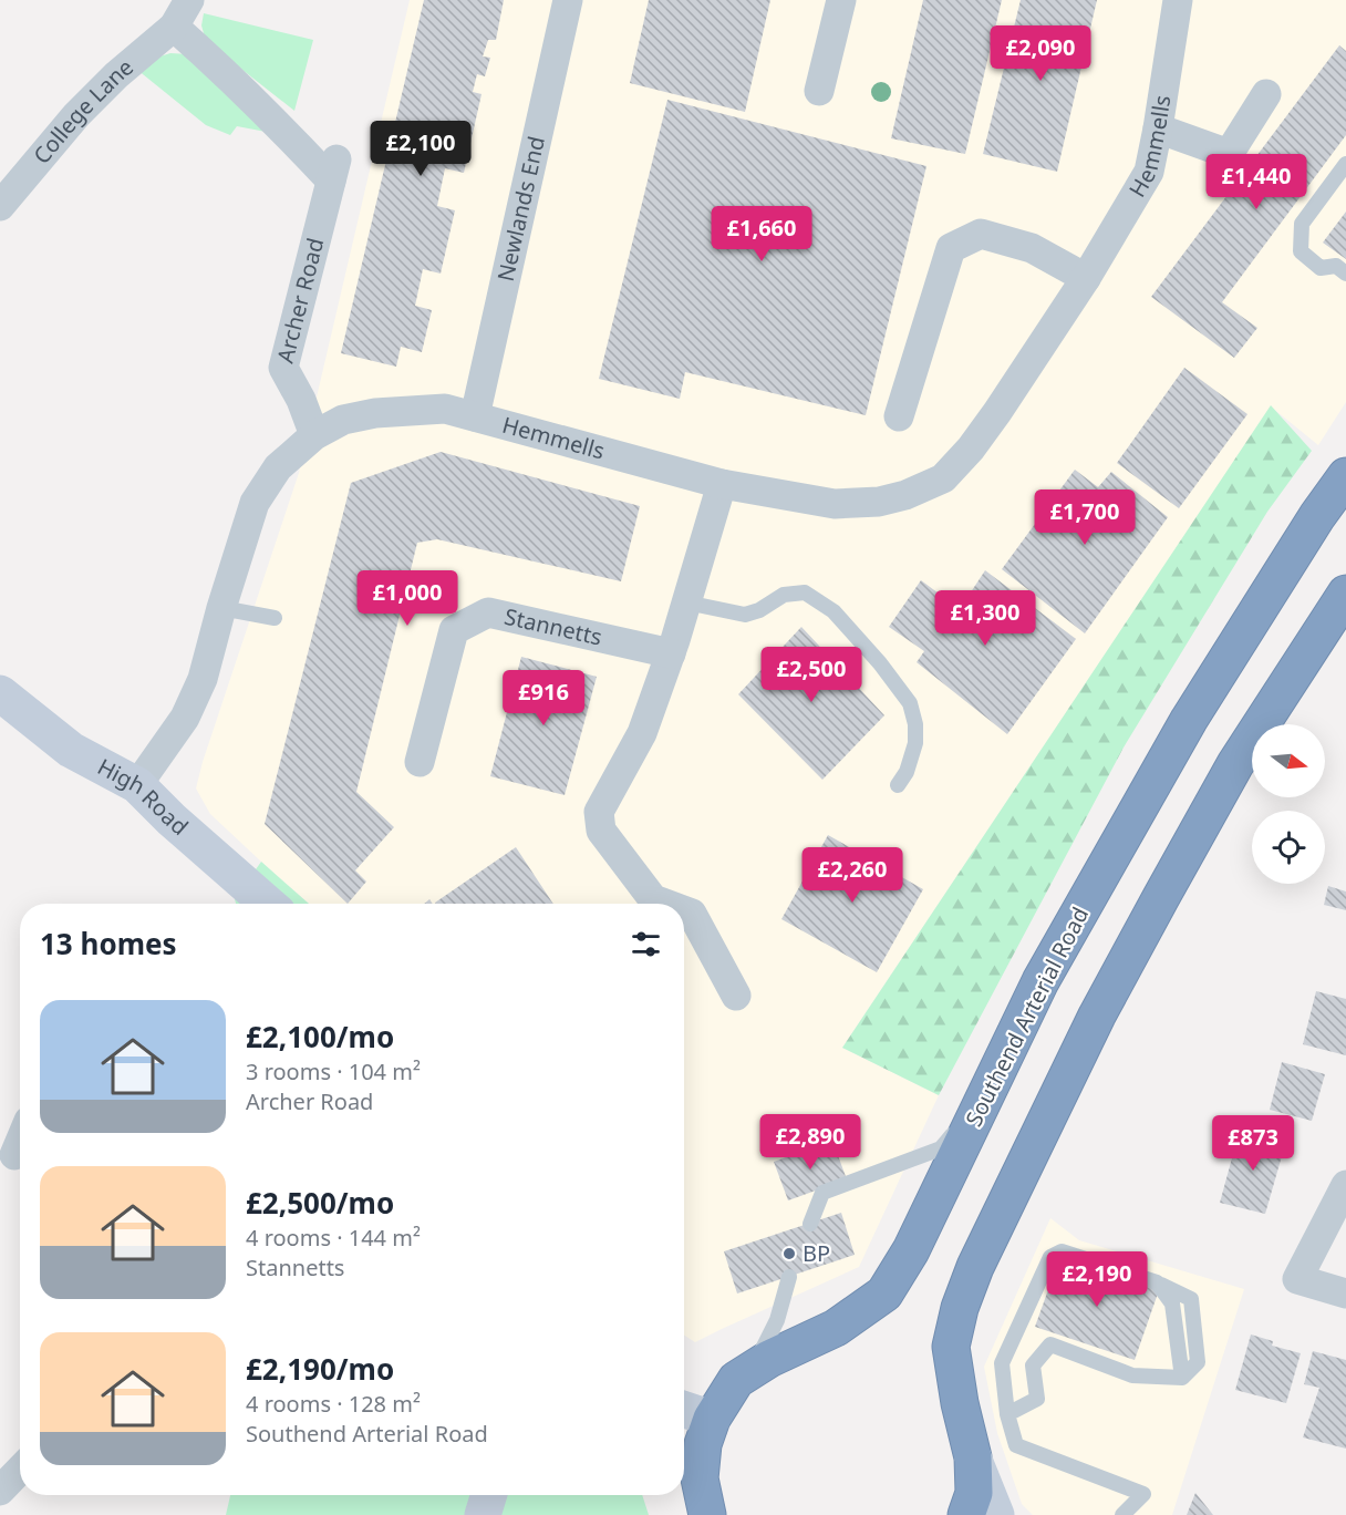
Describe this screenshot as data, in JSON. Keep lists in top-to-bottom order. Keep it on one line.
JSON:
{"streets":{"highway":["Southend Arterial Road"],"street":["College Lane","Hemmells","Newlands End","Archer Road","Stannetts","High Road"]},"crossings":[["College Lane","Archer Road"],["Hemmells","Newlands End"],["Hemmells","Archer Road"],["Hemmells","High Road"]],"places":["BP"],"north":"right","page":{"price":["£2,090","£2,100","£1,440","£1,660","£1,700","£1,000","£1,300","£2,500","£916","£2,260","£2,890","£873","£2,190"],"heading":"13 homes","list":[{"name":"£2,100/mo","note":"3 rooms · 104 m² · Archer Road"},{"name":"£2,500/mo","note":"4 rooms · 144 m² · Stannetts"},{"name":"£2,190/mo","note":"4 rooms · 128 m² · Southend Arterial Road"}]}}
